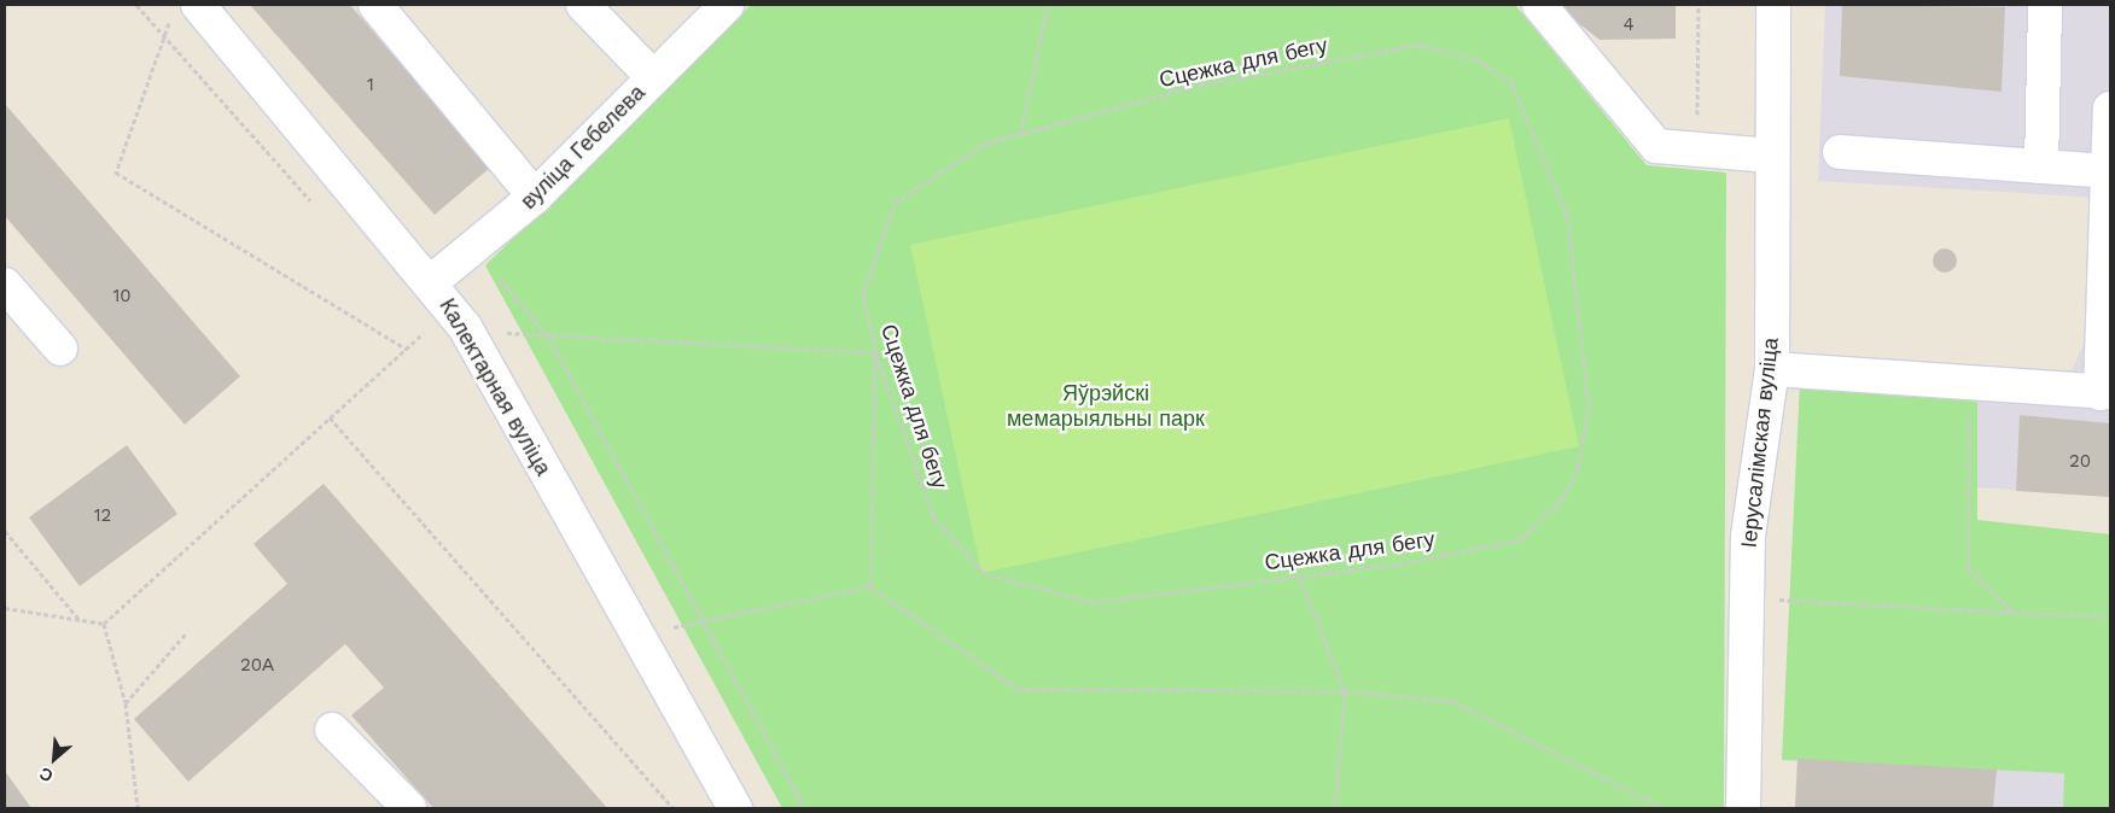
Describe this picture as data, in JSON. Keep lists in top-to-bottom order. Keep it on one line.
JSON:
{"streets":{"street":["вуліца Гебелева","Калектарная вуліца","Іерусалімская вуліца"],"path":["Сцежка для бегу"]},"crossings":[["вуліца Гебелева","Калектарная вуліца"]],"parks":["Яўрэйскі мемарыяльны парк"],"house_numbers":["4","1","10","20","12","20А"],"north":"bottom left"}
